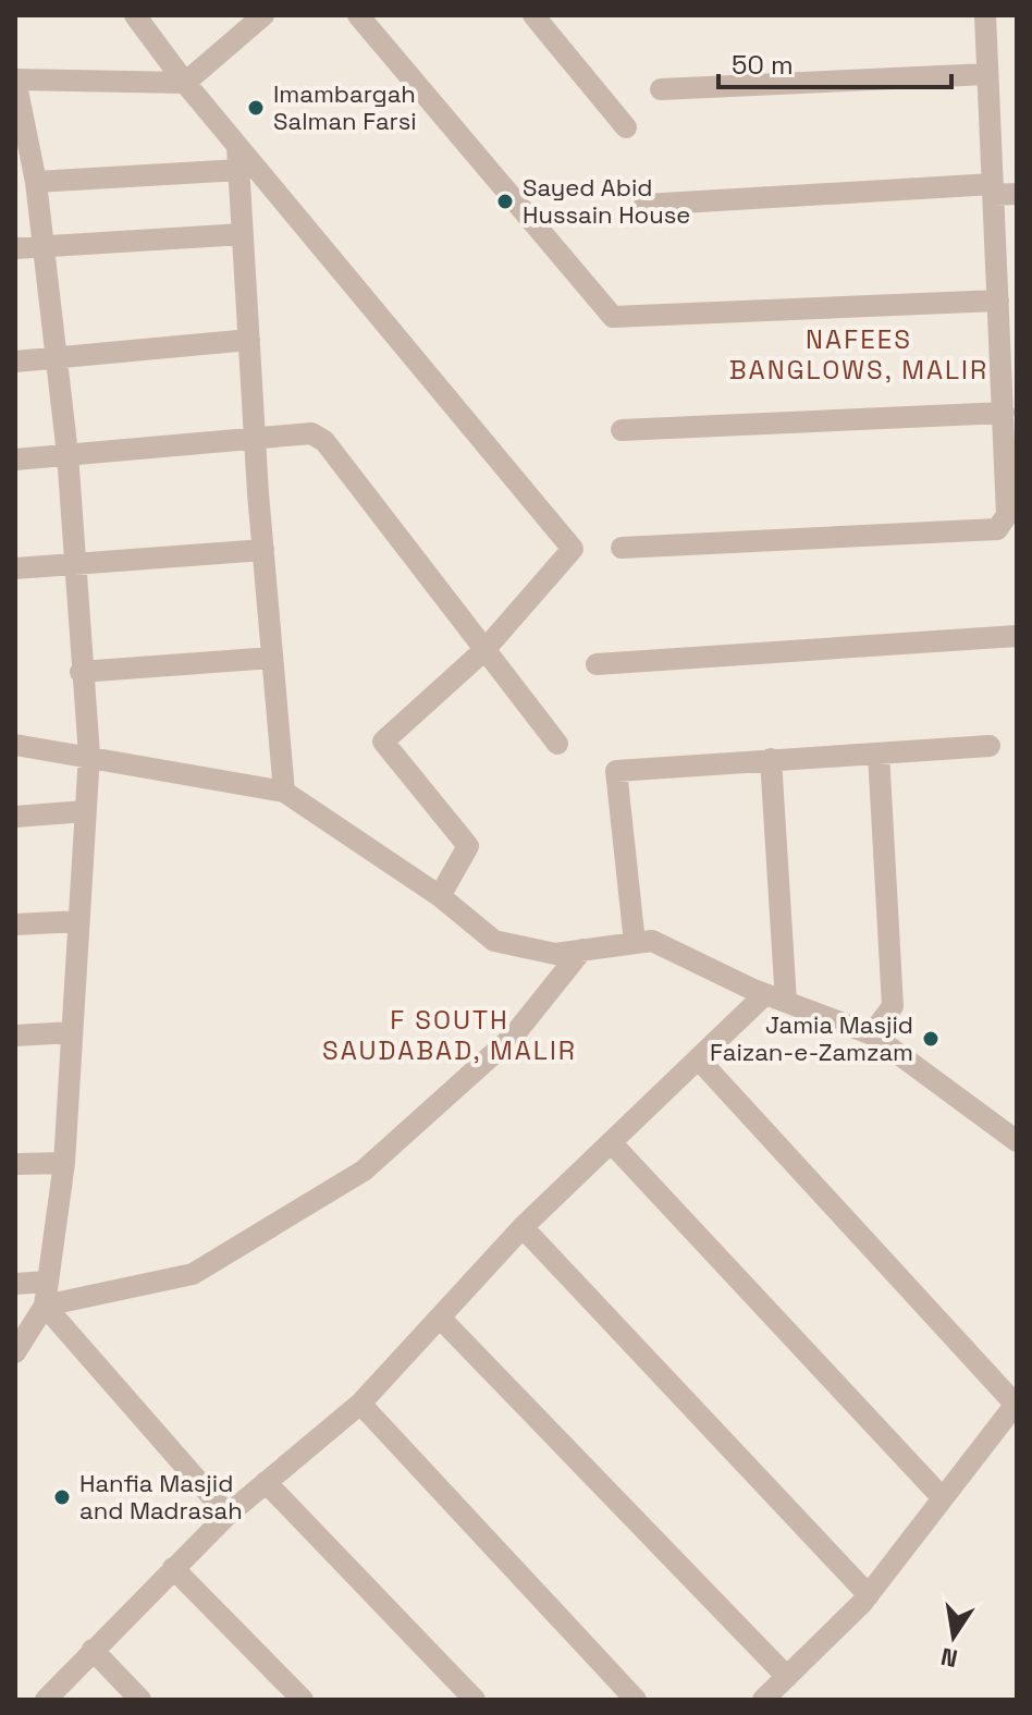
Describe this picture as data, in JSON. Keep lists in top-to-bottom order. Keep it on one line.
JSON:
{"districts":["NAFEES BANGLOWS, MALIR","F SOUTH SAUDABAD, MALIR"],"places":["Imambargah Salman Farsi","Sayed Abid Hussain House","Jamia Masjid Faizan-e-Zamzam","Hanfia Masjid and Madrasah"],"scale_bar":"50 m","north":"bottom"}
